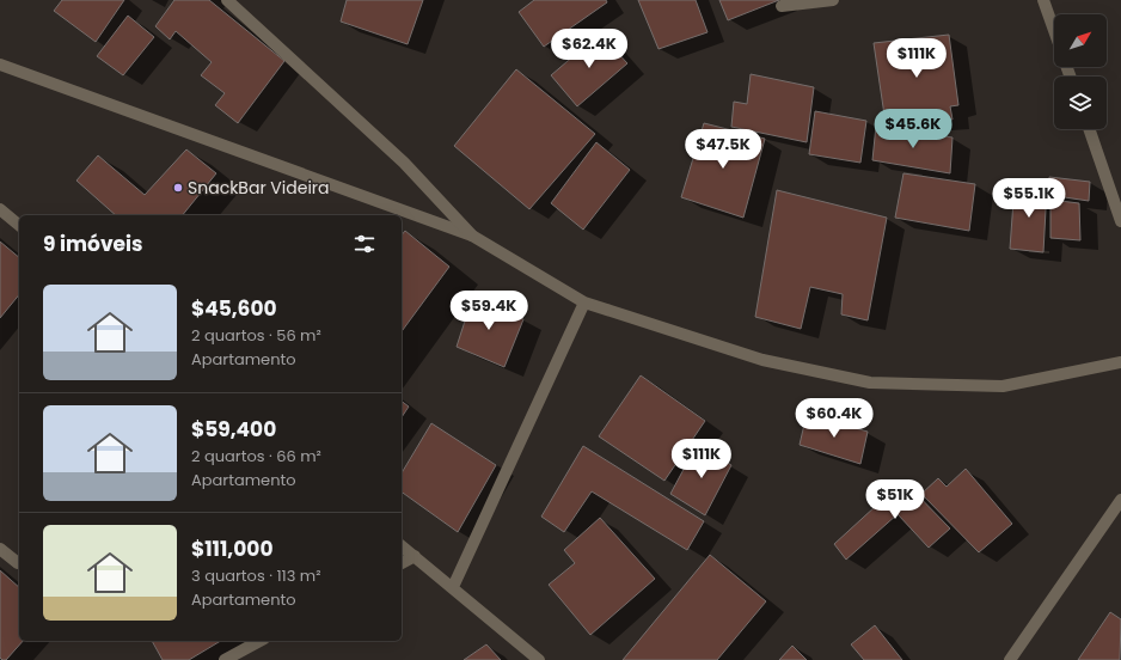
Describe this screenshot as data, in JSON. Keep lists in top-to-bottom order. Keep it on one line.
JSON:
{"places":["SnackBar Videira"],"north":"top right","page":{"price":["$62.4K","$111K","$45.6K","$47.5K","$55.1K","$59.4K","$60.4K","$111K","$51K"],"heading":"9 imóveis","list":[{"name":"$45,600","note":"2 quartos · 56 m² · Apartamento"},{"name":"$59,400","note":"2 quartos · 66 m² · Apartamento"},{"name":"$111,000","note":"3 quartos · 113 m² · Apartamento"}]}}
